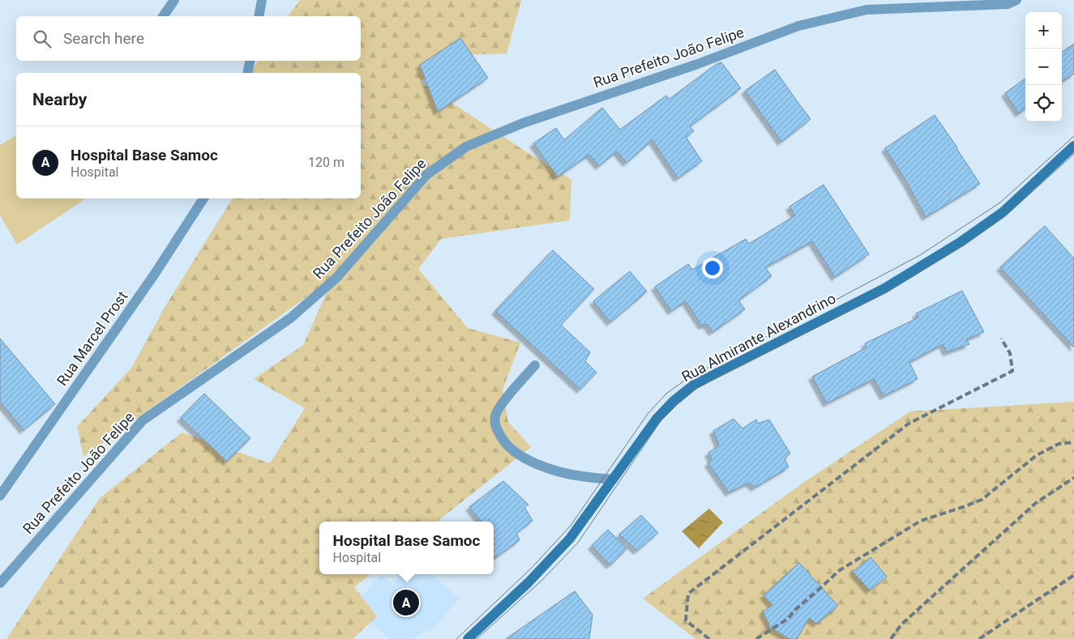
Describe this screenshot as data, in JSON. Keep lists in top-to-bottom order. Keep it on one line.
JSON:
{"streets":{"street":["Rua Prefeito João Felipe","Rua Almirante Alexandrino","Rua Marcel Prost"]},"page":{"map_buttons":["+","−"],"search":"Search here","heading":"Nearby","list":[{"mark":"A","name":"Hospital Base Samoc","note":"Hospital","value":"120 m"}],"popup":["Hospital Base Samoc","Hospital"],"pins":"A"}}
